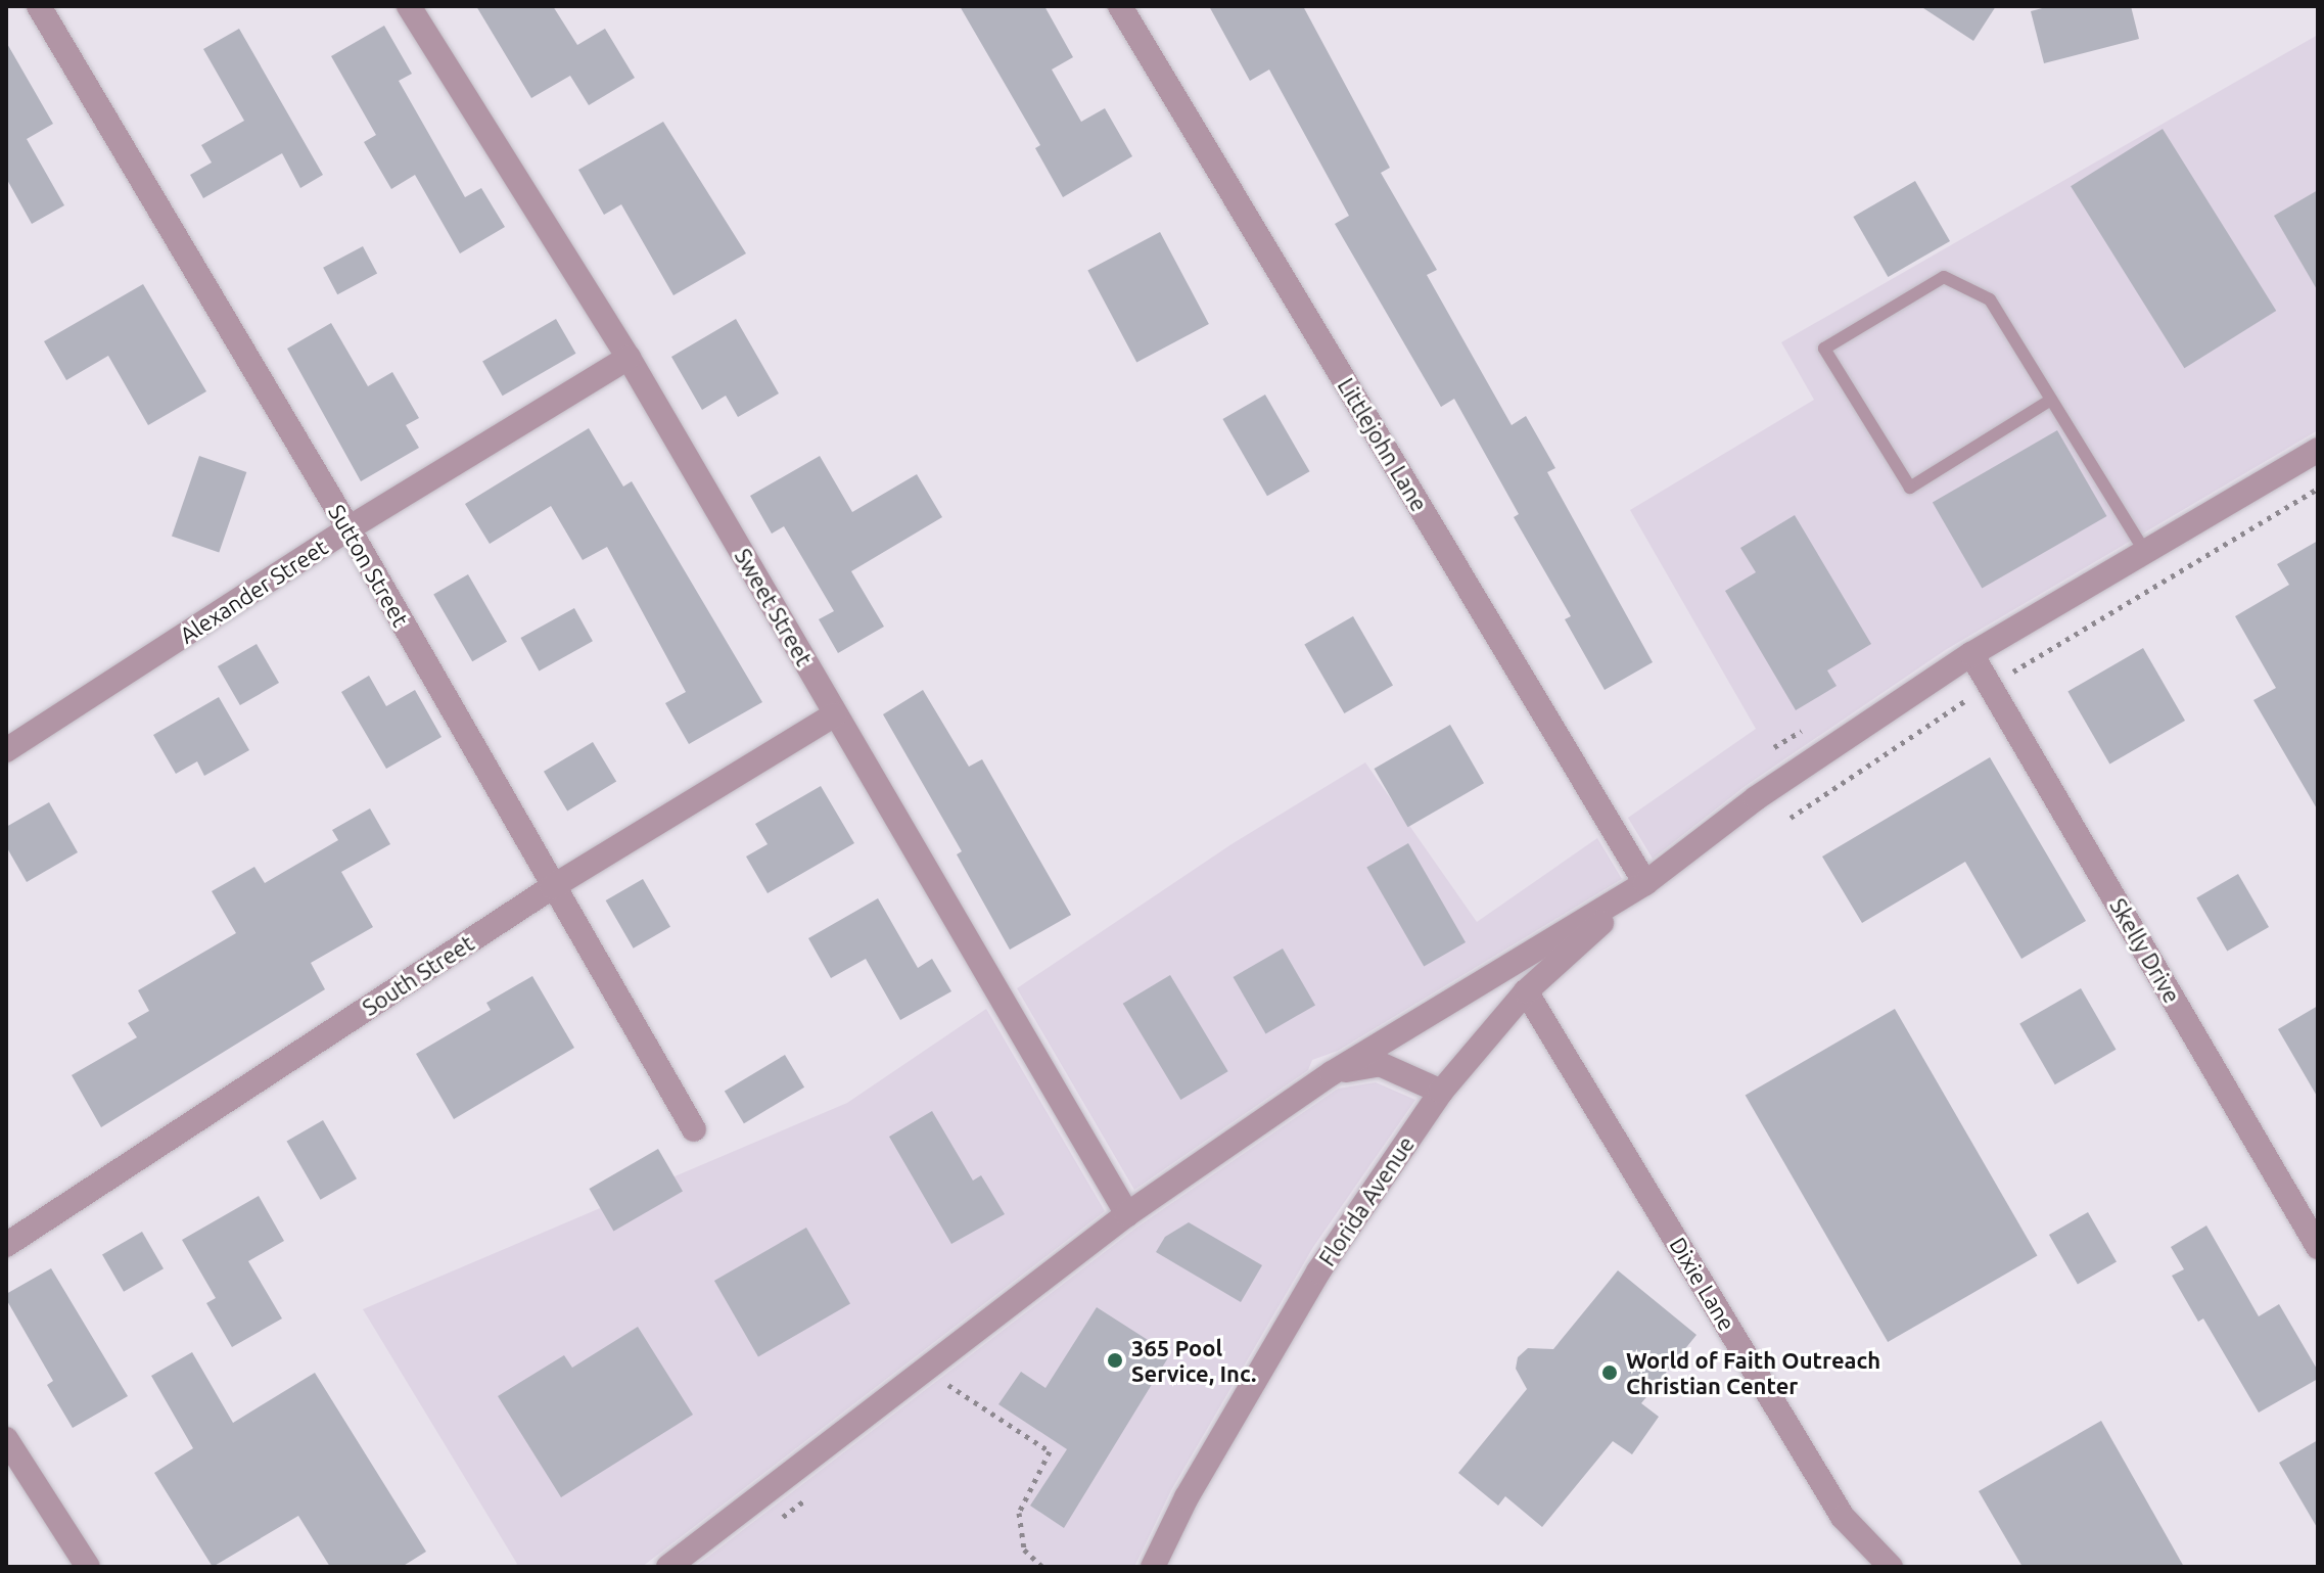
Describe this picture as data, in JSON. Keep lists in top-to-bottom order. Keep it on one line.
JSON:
{"streets":{"street":["Littlejohn Lane","Sutton Street","Alexander Street","Sweet Street","Skelly Drive","South Street","Florida Avenue","Dixie Lane"]},"crossings":[["Littlejohn Lane","Florida Avenue"],["Sutton Street","Alexander Street"],["Sutton Street","South Street"],["Alexander Street","Sweet Street"],["Sweet Street","South Street"],["Florida Avenue","Dixie Lane"]],"places":["365 Pool Service, Inc.","World of Faith Outreach Christian Center"]}
